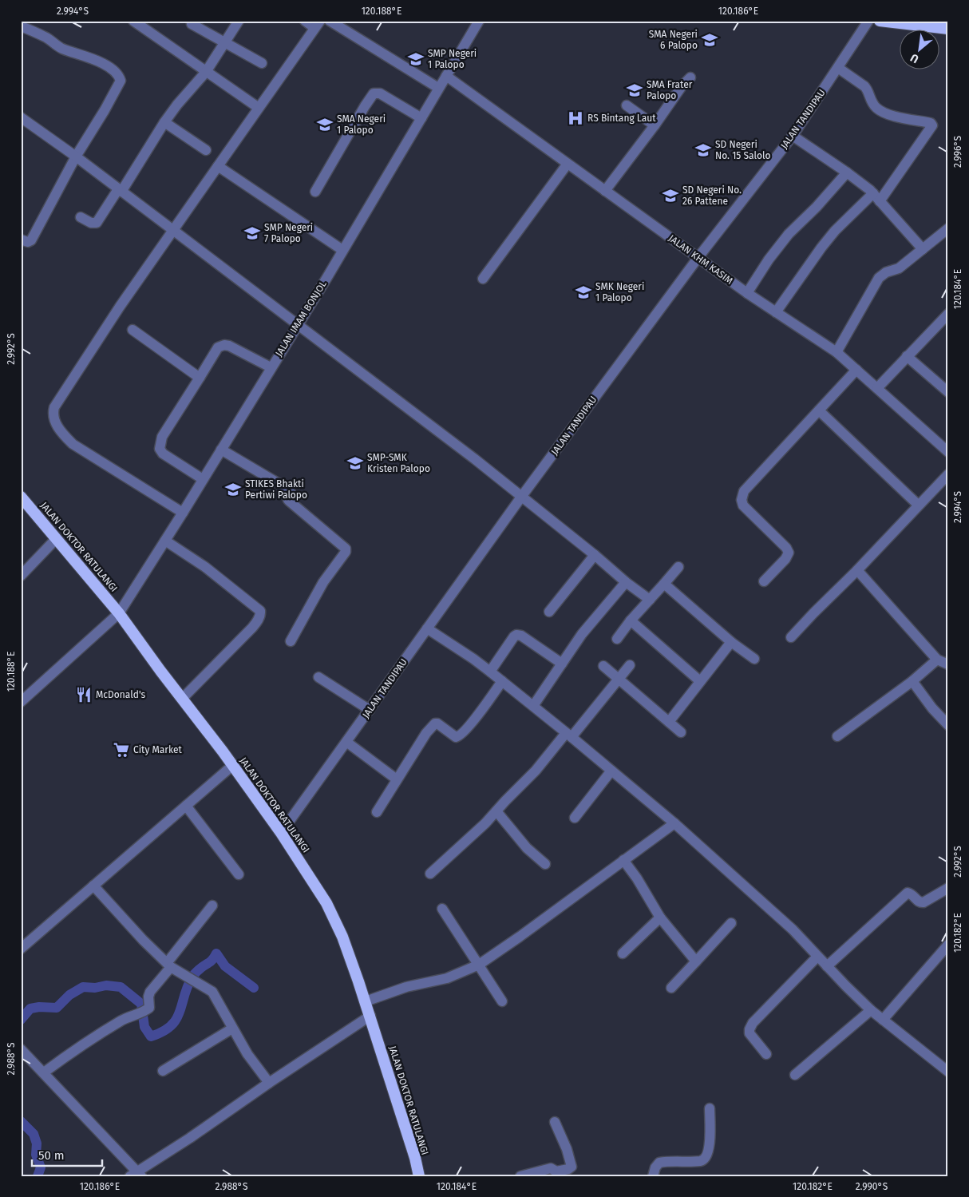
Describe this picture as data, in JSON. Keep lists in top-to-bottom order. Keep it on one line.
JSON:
{"streets":{"highway":["JALAN DOKTOR RATULANGI"],"street":["JALAN TANDIPAU","JALAN KHM KASIM","JALAN IMAM BONJOL"]},"crossings":[["JALAN TANDIPAU","JALAN KHM KASIM"],["JALAN TANDIPAU","JALAN DOKTOR RATULANGI"],["JALAN KHM KASIM","JALAN IMAM BONJOL"],["JALAN IMAM BONJOL","JALAN DOKTOR RATULANGI"]],"places":{"school or university":["SMA Negeri 6 Palopo","SMP Negeri 1 Palopo","SMA Frater Palopo","SMA Negeri 1 Palopo","SD Negeri No. 15 Salolo","SD Negeri No. 26 Pattene","SMP Negeri 7 Palopo","SMK Negeri 1 Palopo","SMP-SMK Kristen Palopo","STIKES Bhakti Pertiwi Palopo"],"hospital":["RS Bintang Laut"],"restaurant":["McDonald's"],"supermarket":["City Market"]},"scale_bar":"50 m","north":"bottom left","coordinates":["2.994°S","120.188°E","120.186°E","2.996°S","120.184°E","2.992°S","120.182°E","2.988°S","2.990°S"]}
